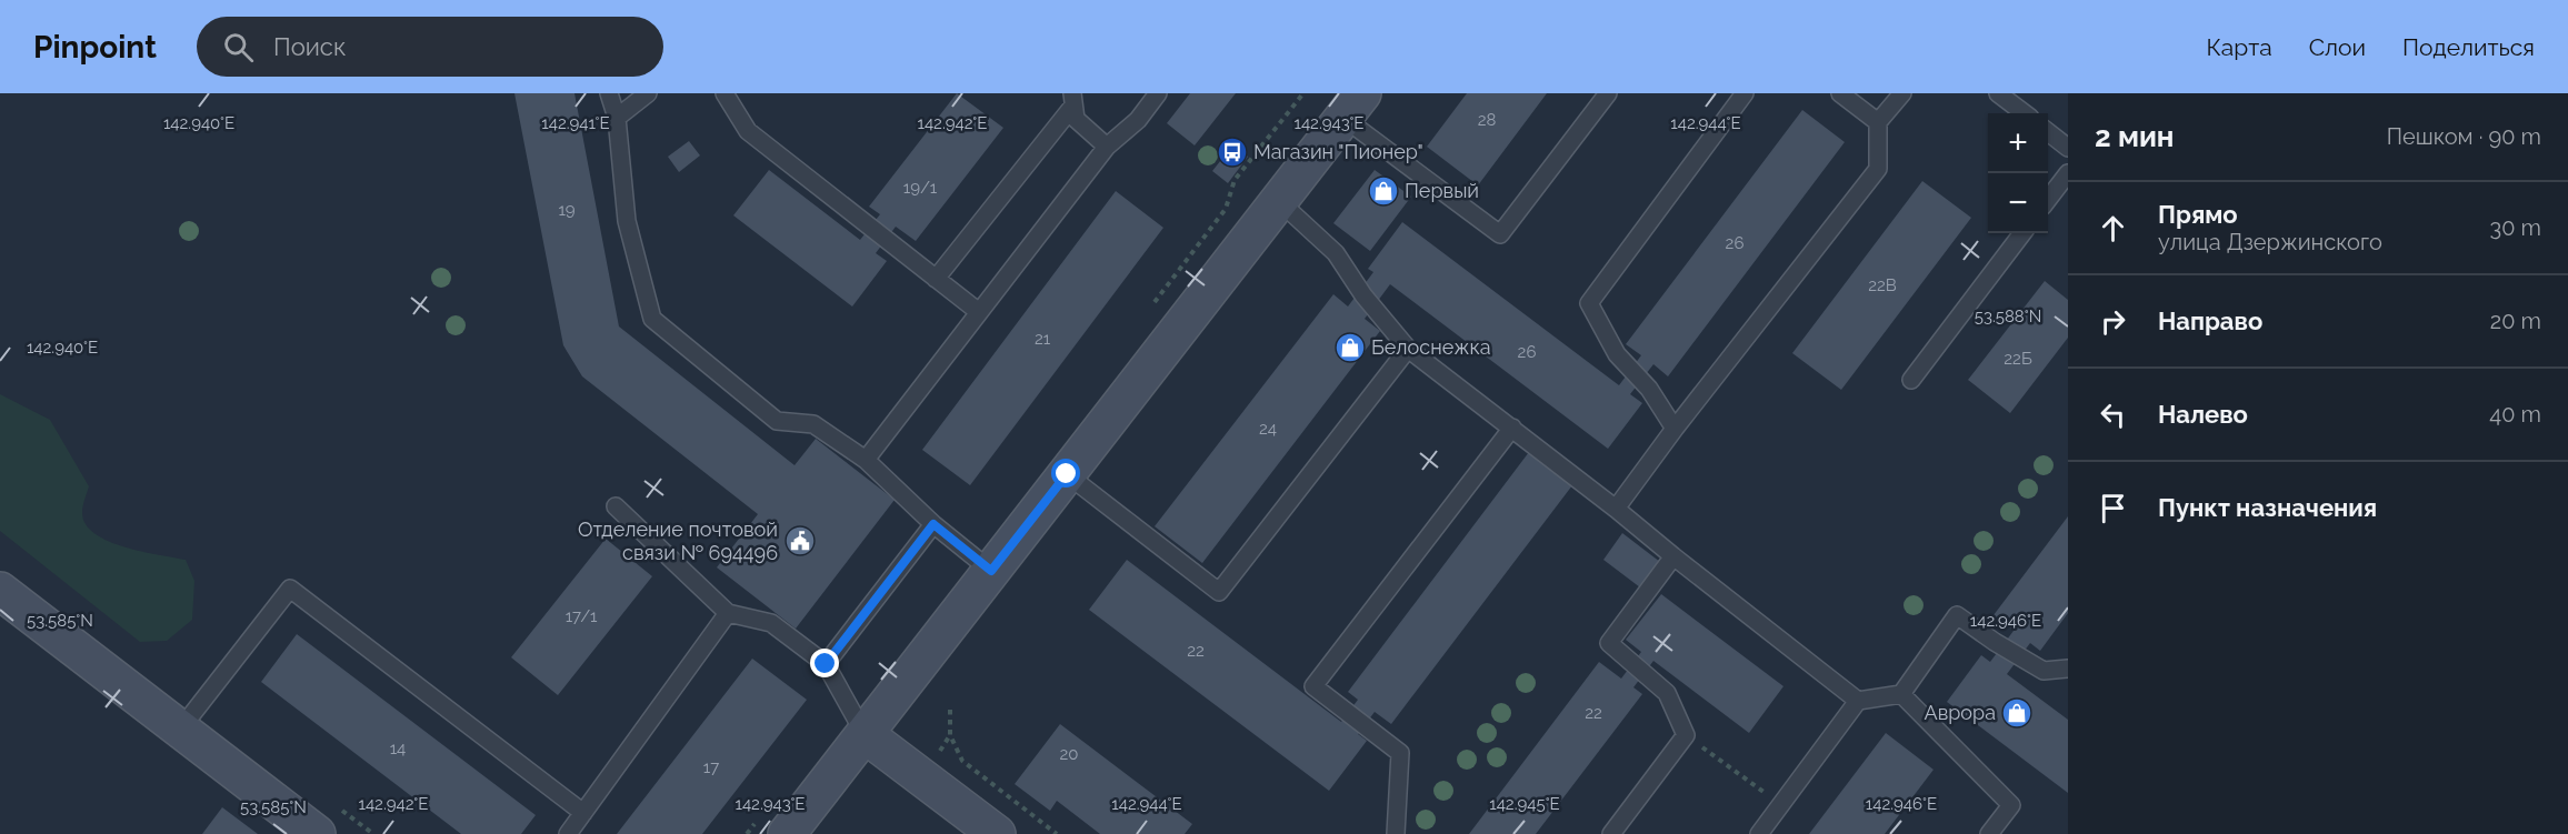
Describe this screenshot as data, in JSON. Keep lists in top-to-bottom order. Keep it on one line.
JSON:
{"places":{"bus stop":["Магазин \"Пионер\""],"shop":["Первый","Белоснежка","Аврора"],"public building":["Отделение почтовой связи № 694496"]},"house_numbers":["28","19/1","19","26","22В","21","26","22Б","24","17/1","22","22","14","20","17"],"page":{"header":"Pinpoint","search":"Поиск","nav":["Карта","Слои","Поделиться"],"heading":["2 мин","Пешком · 90 m"],"map_buttons":["+","−"],"list":[["Прямо","улица Дзержинского","30 m"],["Направо","20 m"],["Налево","40 m"],"Пункт назначения"]},"coordinates":["142.940°E","142.941°E","142.942°E","142.943°E","142.944°E","53.588°N","142.946°E","53.585°N","142.945°E"]}
